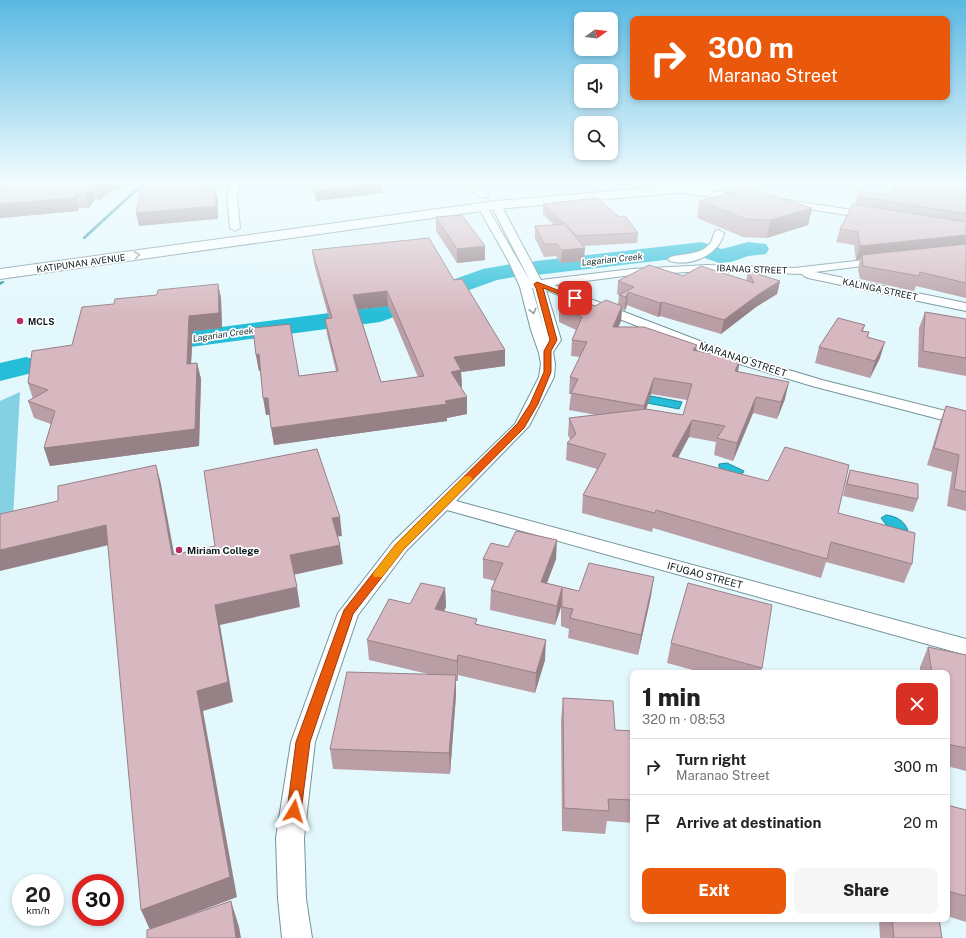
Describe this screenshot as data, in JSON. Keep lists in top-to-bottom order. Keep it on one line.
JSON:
{"streets":{"main road":["KATIPUNAN AVENUE"],"street":["IBANAG STREET","KALINGA STREET","MARANAO STREET","IFUGAO STREET"]},"crossings":[["IBANAG STREET","KALINGA STREET"],["IBANAG STREET","MARANAO STREET"]],"water":["Lagarian Creek"],"places":["MCLS","Miriam College"],"north":"right","page":{"turn":["300 m","Maranao Street"],"heading":["1 min","320 m · 08:53"],"list":[{"name":"Turn right","note":"Maranao Street","value":"300 m"},{"name":"Arrive at destination","value":"20 m"}],"buttons":["Exit","Share"],"speed":"20 km/h","limit":"30"}}
